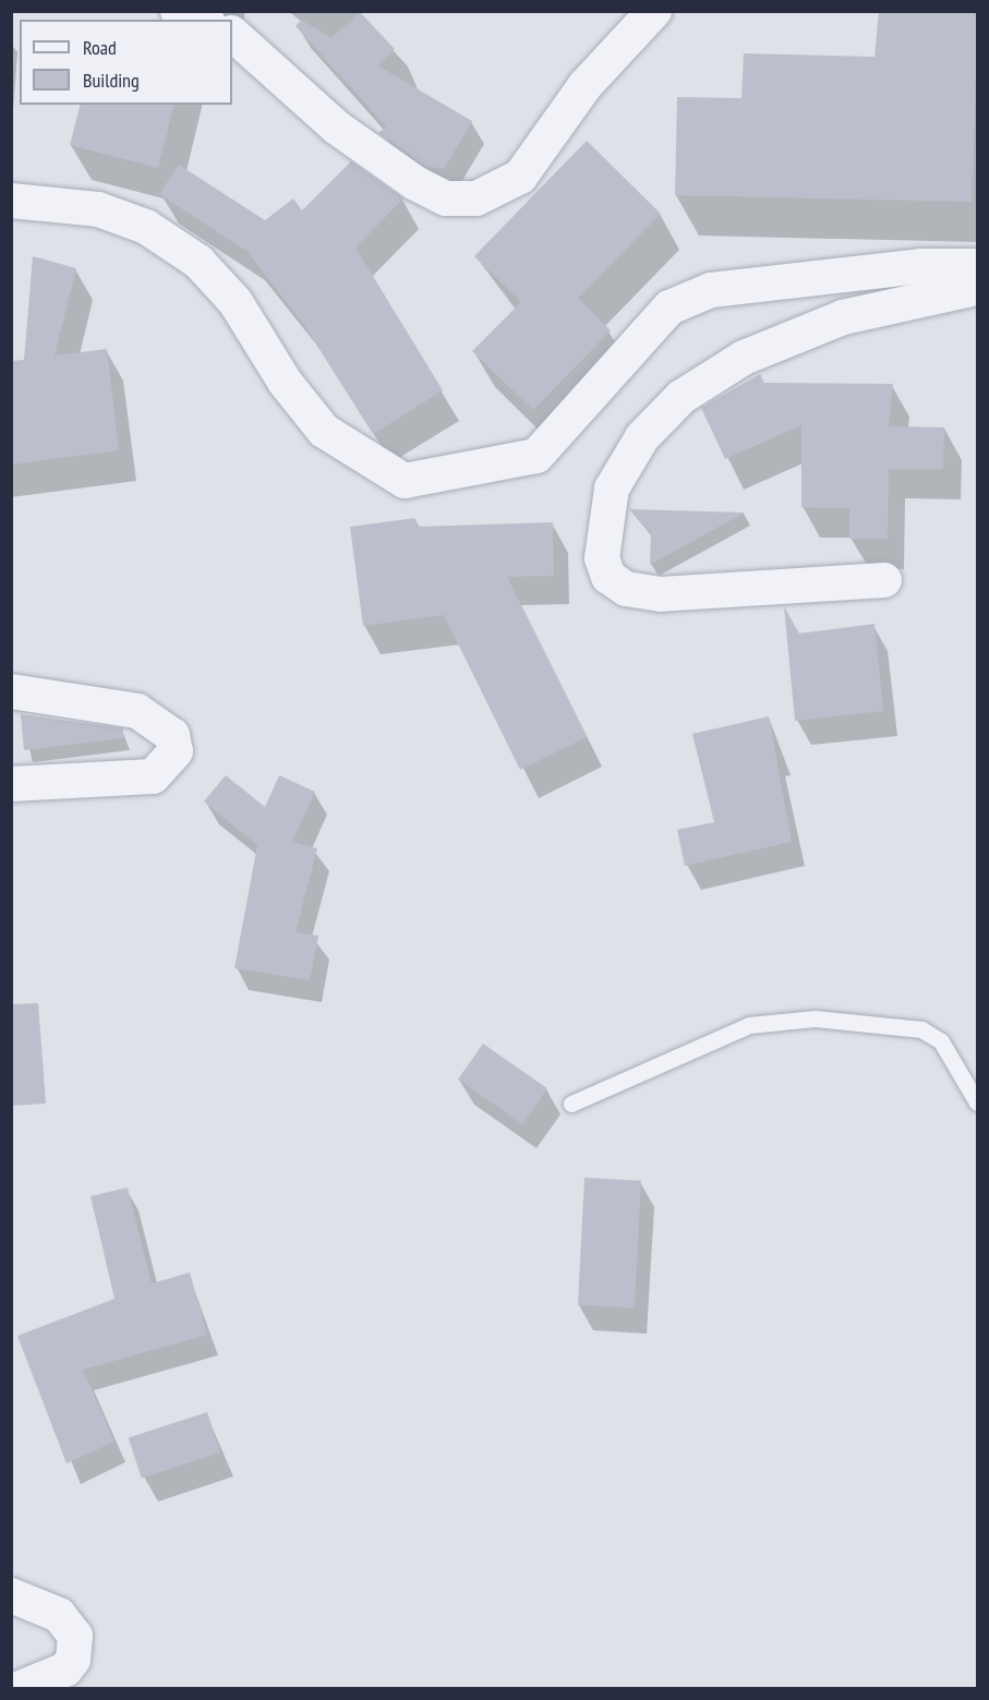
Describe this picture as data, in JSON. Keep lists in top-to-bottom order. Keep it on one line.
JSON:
{"legend":["Road","Building"]}
